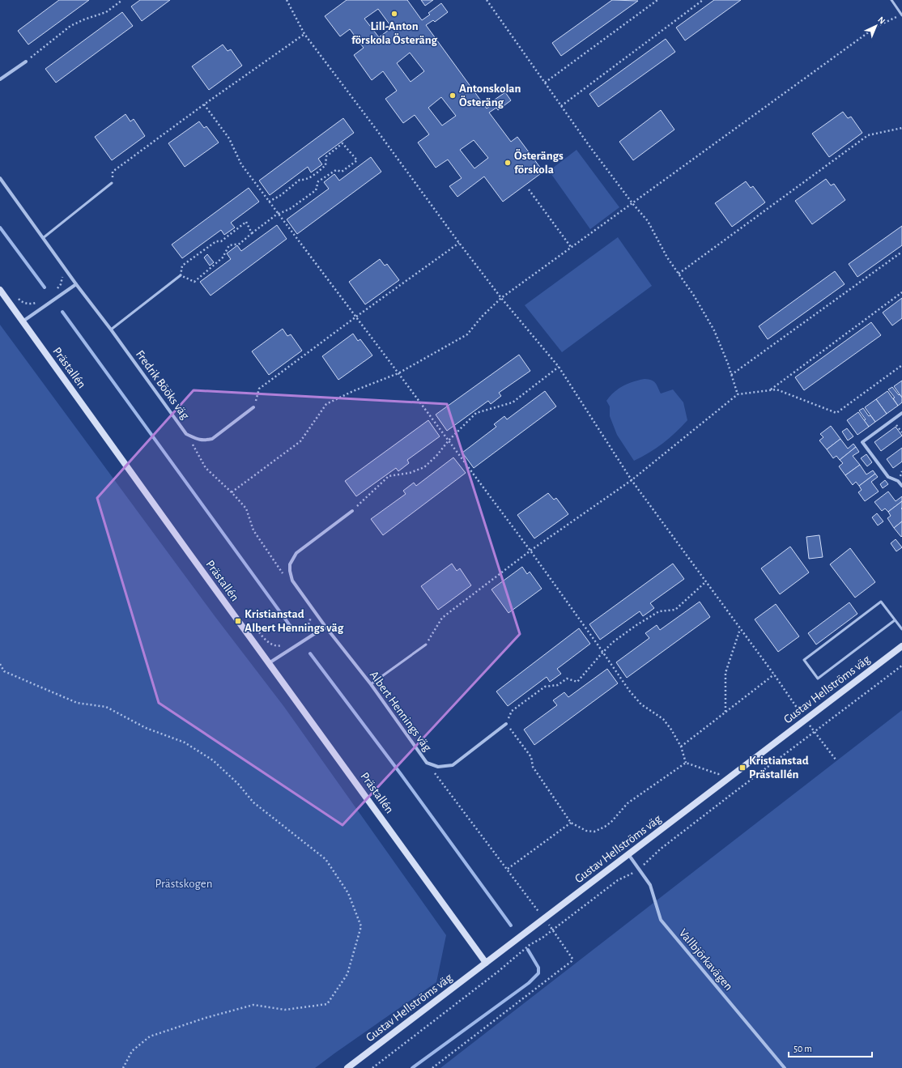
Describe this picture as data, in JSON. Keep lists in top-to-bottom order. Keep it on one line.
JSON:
{"streets":{"street":["Prästallén","Fredrik Bööks väg","Gustav Hellströms väg","Albert Hennings väg","Vallbjörkavägen"]},"crossings":[["Prästallén","Gustav Hellströms väg"],["Gustav Hellströms väg","Vallbjörkavägen"]],"parks":["Prästskogen"],"places":{"other":["Lill-Anton förskola Österäng","Antonskolan Österäng","Österängs förskola"],"transit":["Kristianstad Albert Hennings väg","Kristianstad Prästallén"]},"scale_bar":"50 m","north":"top right"}
